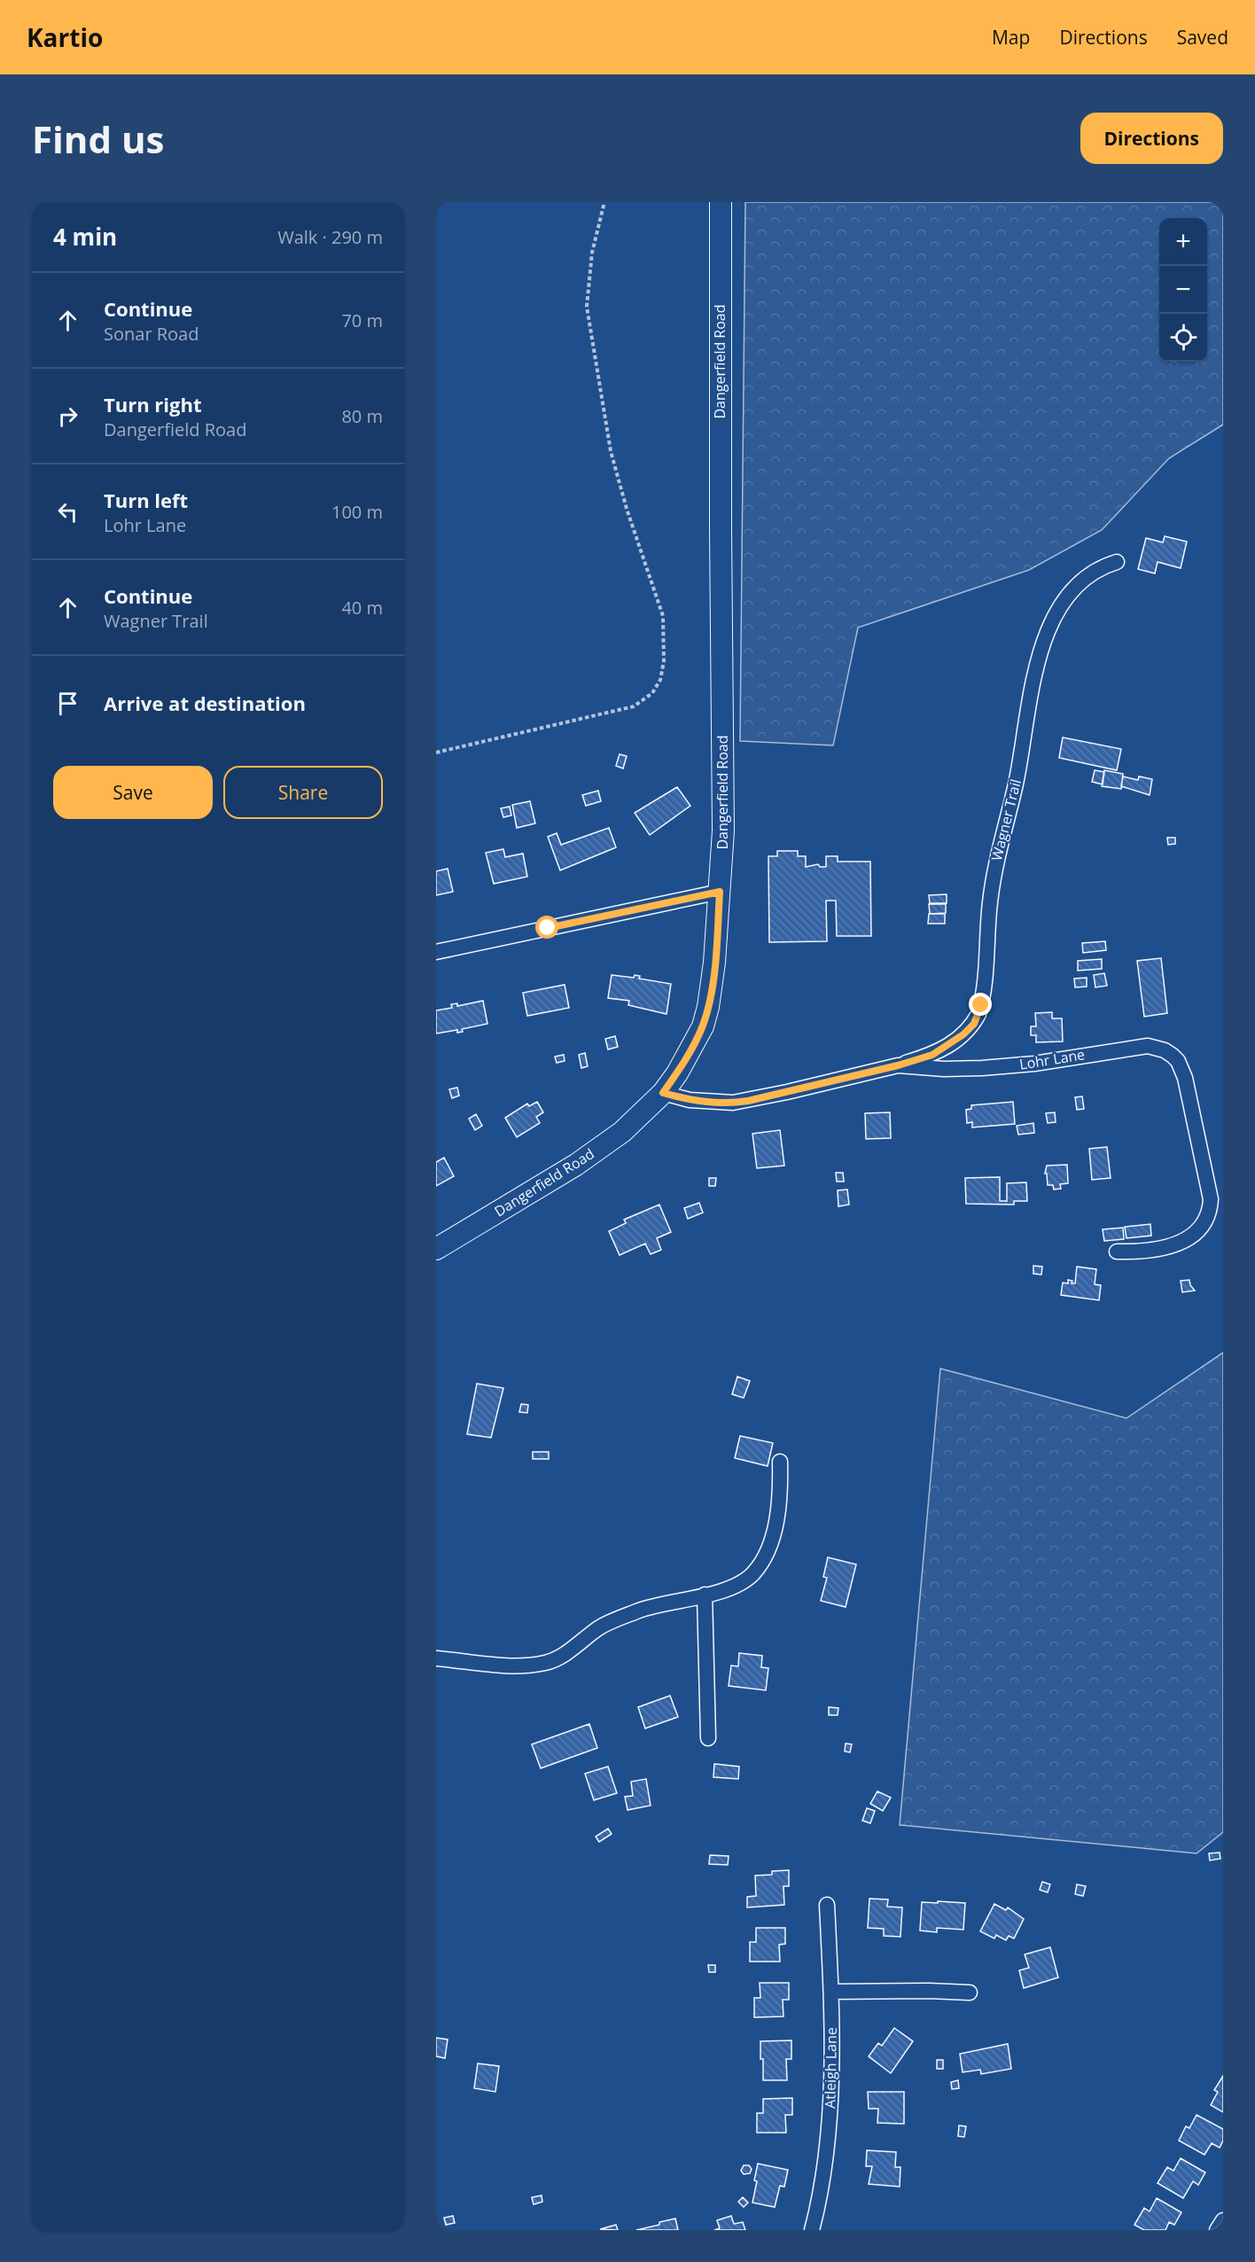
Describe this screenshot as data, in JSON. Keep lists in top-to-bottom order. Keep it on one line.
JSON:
{"streets":{"street":["Dangerfield Road","Wagner Trail","Lohr Lane","Atleigh Lane"]},"crossings":[["Dangerfield Road","Lohr Lane"],["Wagner Trail","Lohr Lane"]],"page":{"header":"Kartio","nav":["Map","Directions","Saved"],"buttons":["Directions",["Save","Share"]],"title":"Find us","heading":["4 min","Walk · 290 m"],"map_buttons":["+","−"],"list":[["Continue","Sonar Road","70 m"],["Turn right","Dangerfield Road","80 m"],["Turn left","Lohr Lane","100 m"],["Continue","Wagner Trail","40 m"],"Arrive at destination"]}}
